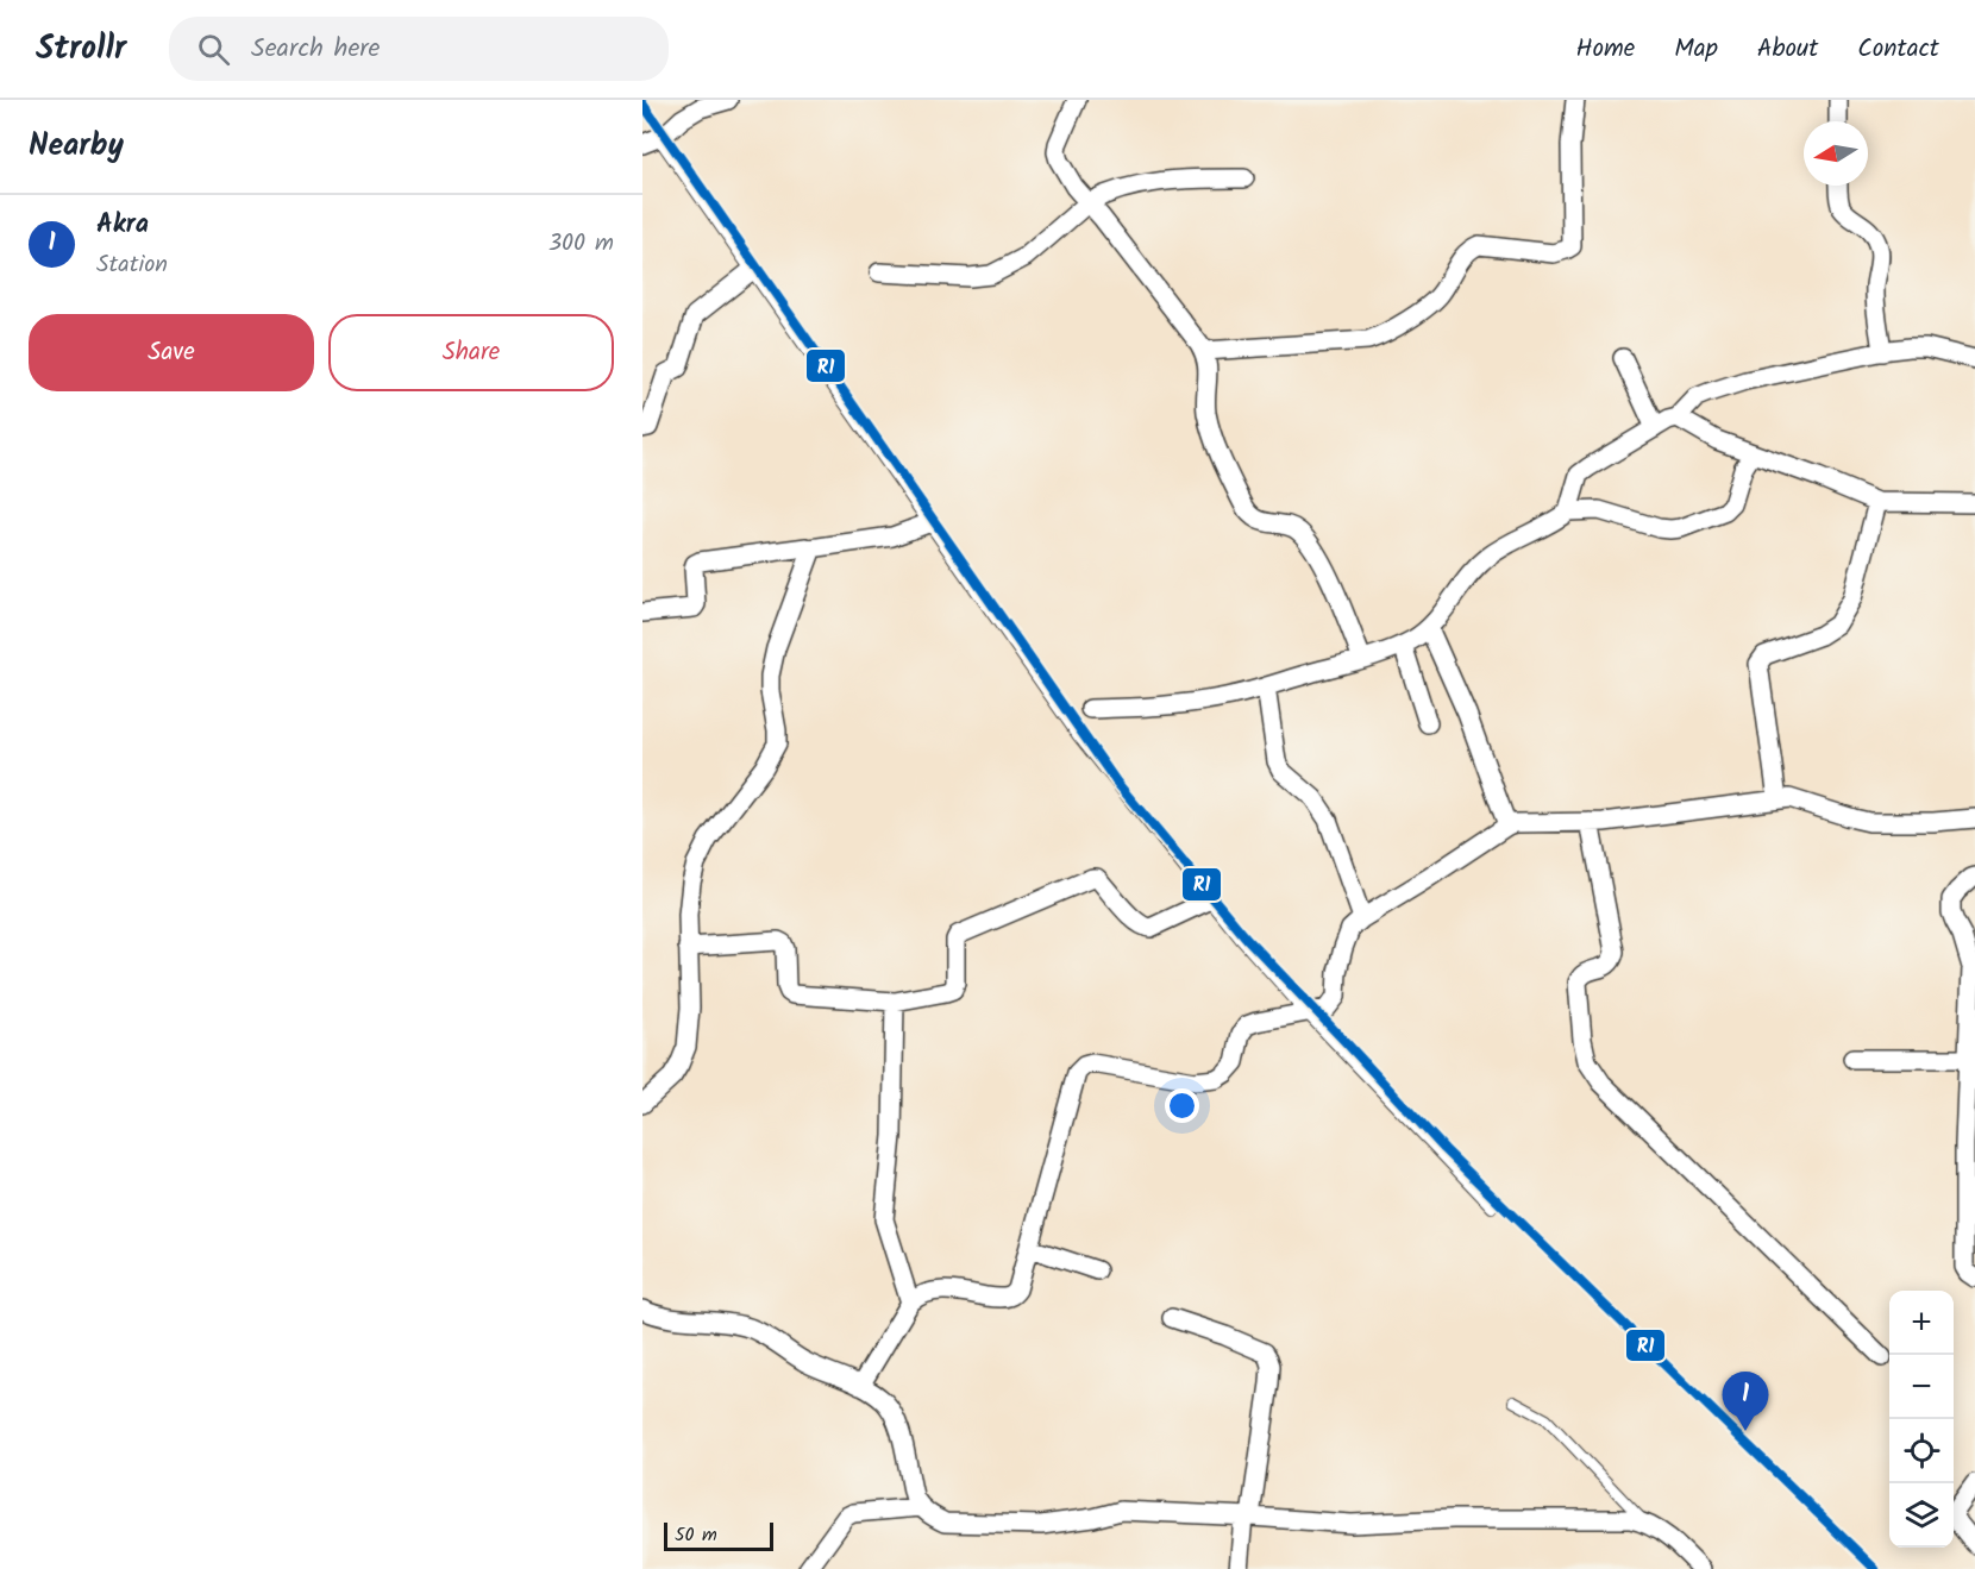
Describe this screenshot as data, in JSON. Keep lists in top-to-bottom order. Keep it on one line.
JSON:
{"lines":["transit line R1"],"scale_bar":"50 m","north":"left","page":{"header":"Strollr","search":"Search here","nav":["Home","Map","About","Contact"],"heading":"Nearby","list":[{"mark":"1","name":"Akra","note":"Station","value":"300 m"}],"buttons":["Save","Share"],"map_buttons":["+","−"],"pins":"1","scale":"50 m"}}
